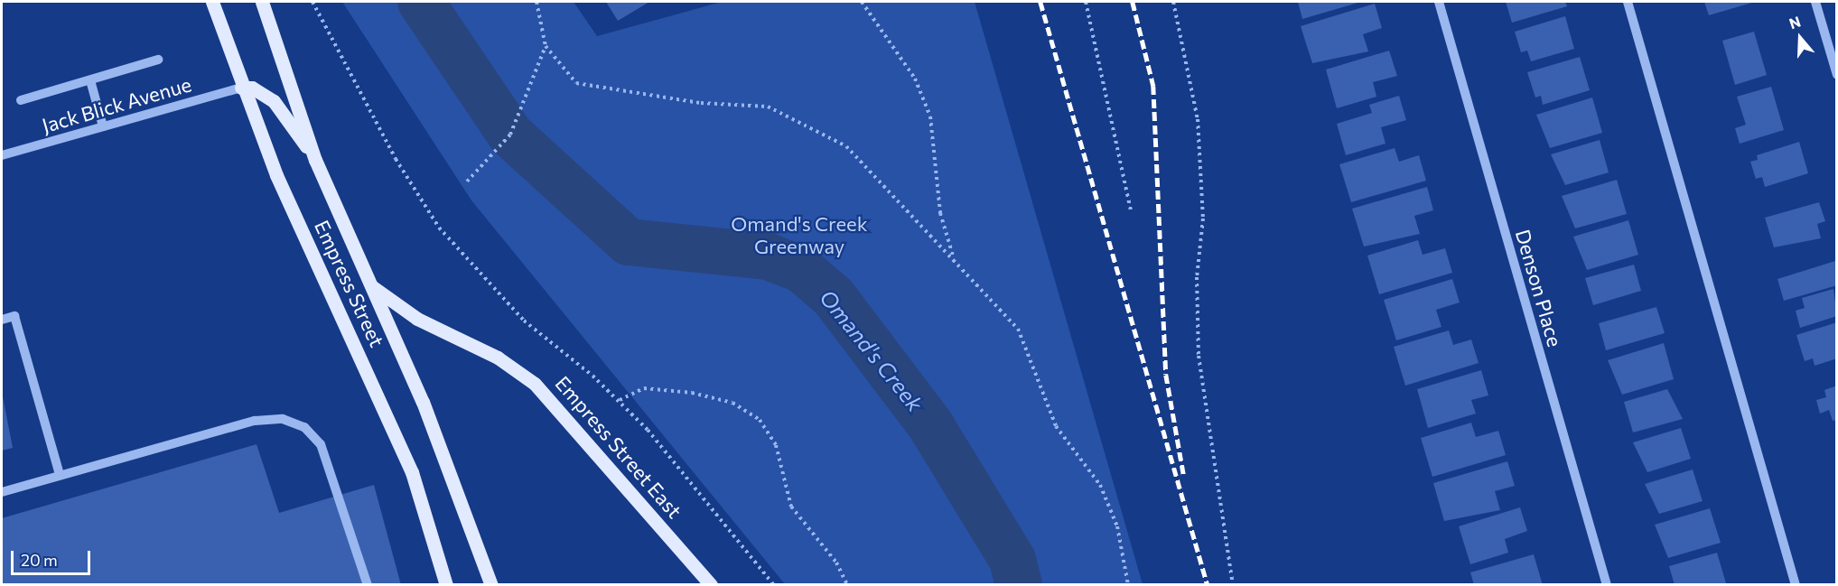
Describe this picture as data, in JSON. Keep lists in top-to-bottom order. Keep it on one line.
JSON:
{"streets":{"main road":["Empress Street","Empress Street East"],"street":["Jack Blick Avenue","Denson Place"]},"crossings":[["Jack Blick Avenue","Empress Street"],["Empress Street","Empress Street East"]],"water":["Omand's Creek"],"parks":["Omand's Creek Greenway"],"scale_bar":"20 m","north":"top"}
